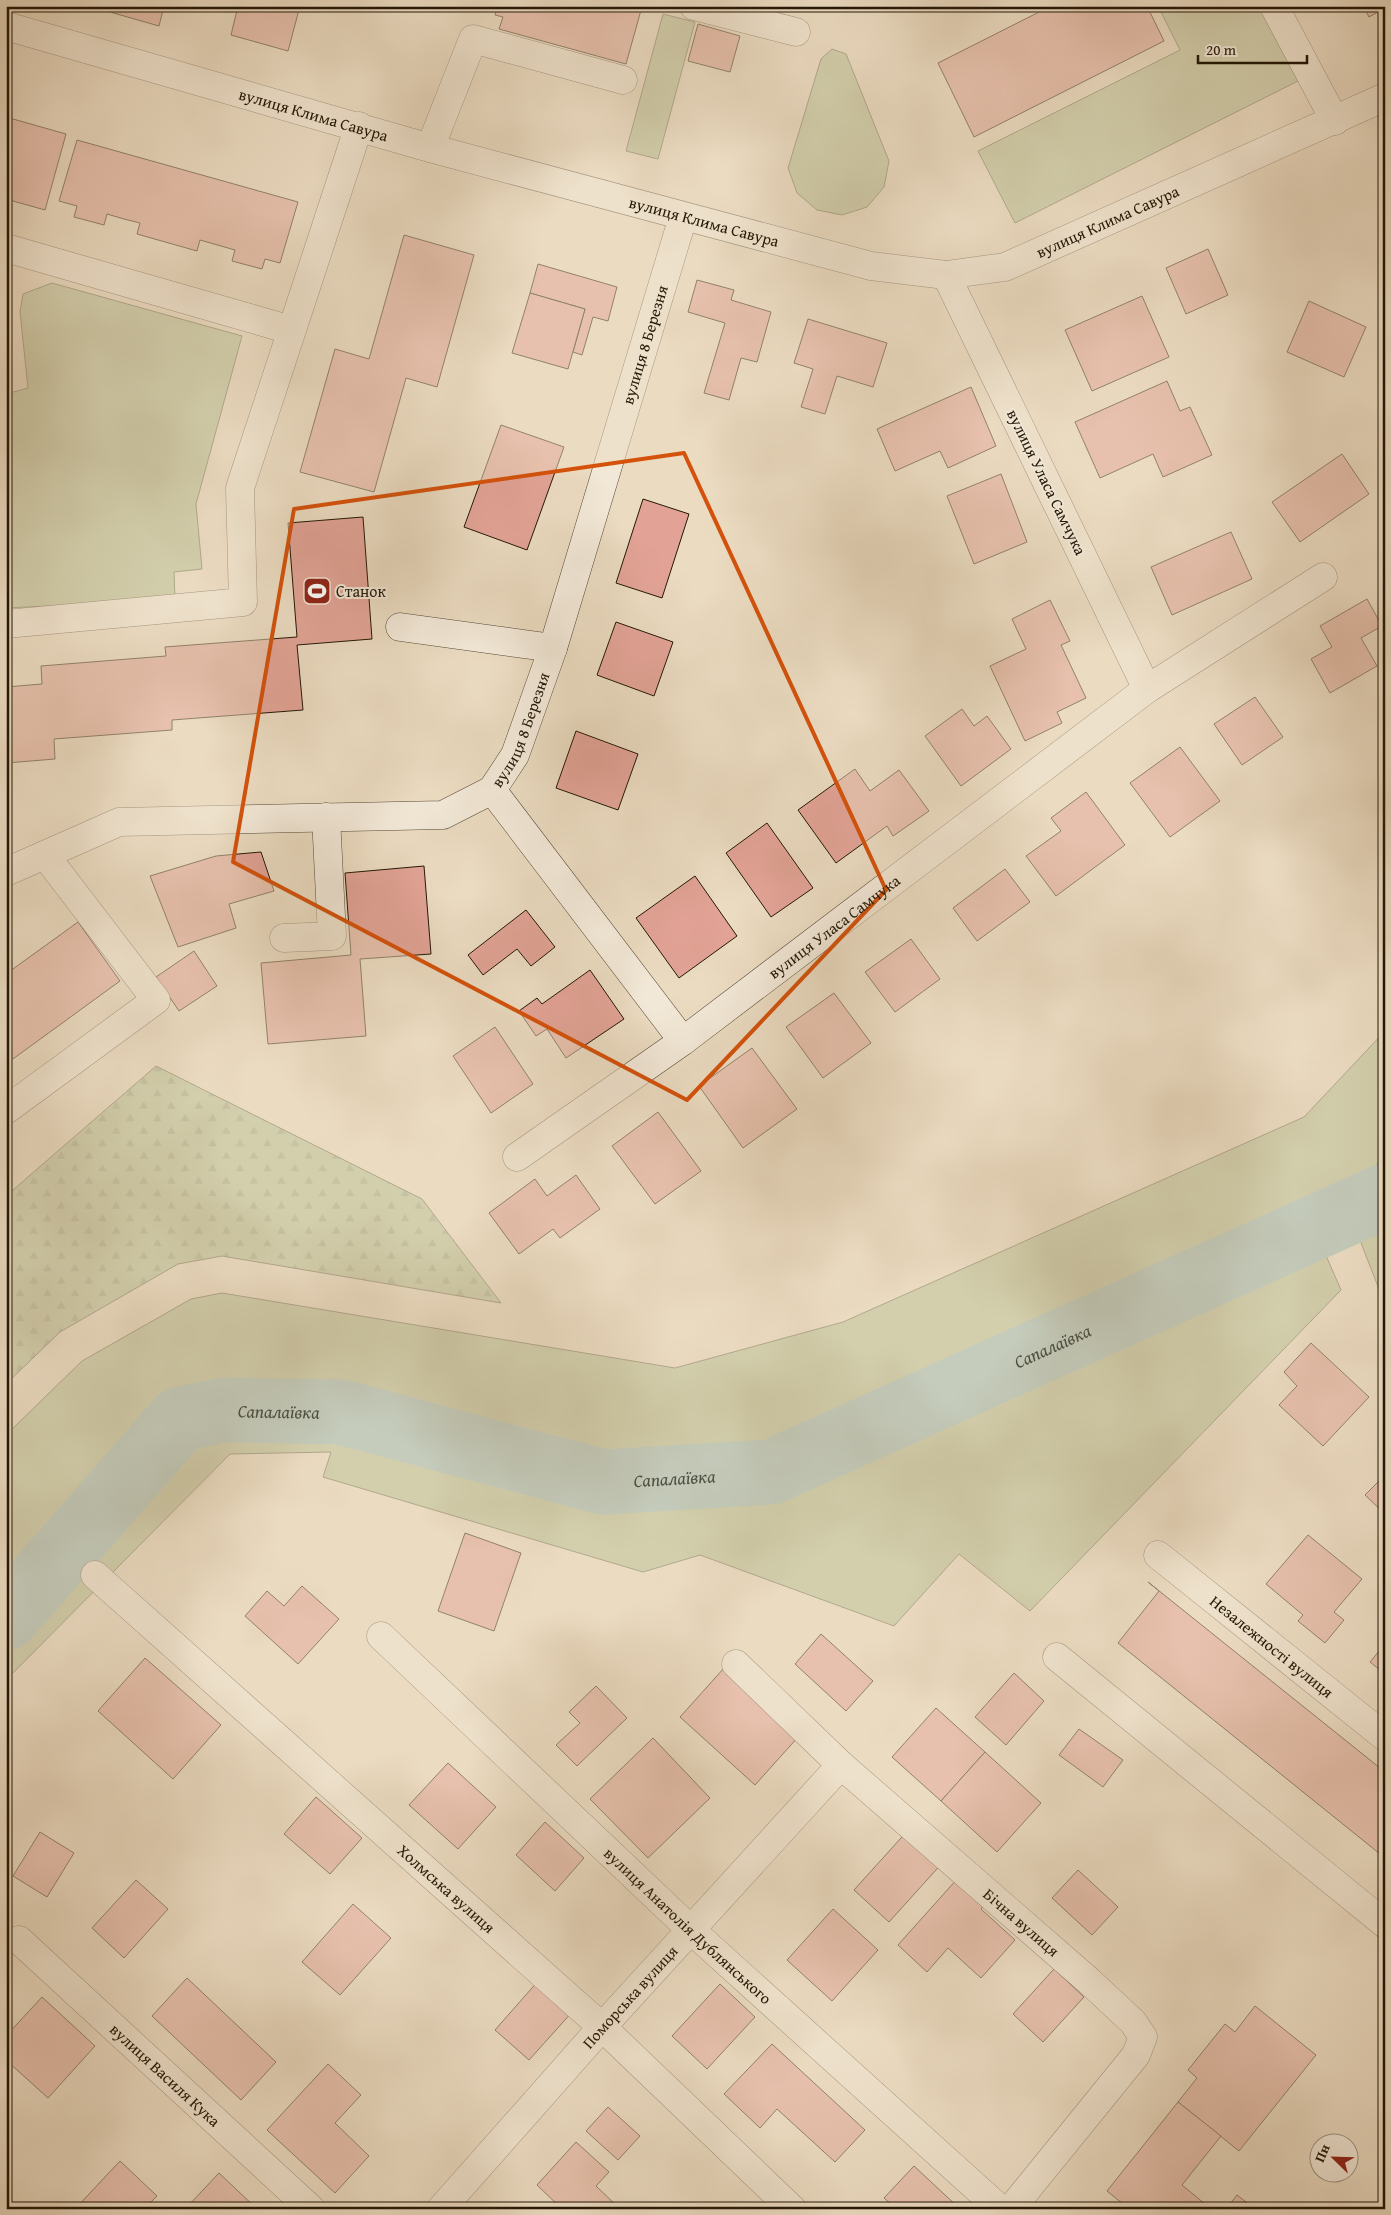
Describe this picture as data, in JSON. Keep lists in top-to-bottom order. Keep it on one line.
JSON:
{"streets":{"street":["вулиця Клима Савура","вулиця 8 Березня","вулиця Уласа Самчука","Незалежності вулиця","Холмська вулиця","Бічна вулиця","вулиця Анатолія Дублянського","Поморська вулиця","вулиця Василя Кука"]},"crossings":[["вулиця Клима Савура","вулиця 8 Березня"],["вулиця Клима Савура","вулиця Уласа Самчука"],["Холмська вулиця","Поморська вулиця"],["Бічна вулиця","Поморська вулиця"],["вулиця Анатолія Дублянського","Поморська вулиця"]],"water":["Сапалаївка"],"places":{"sports":["Станок"]},"scale_bar":"20 m","north":"top left"}
